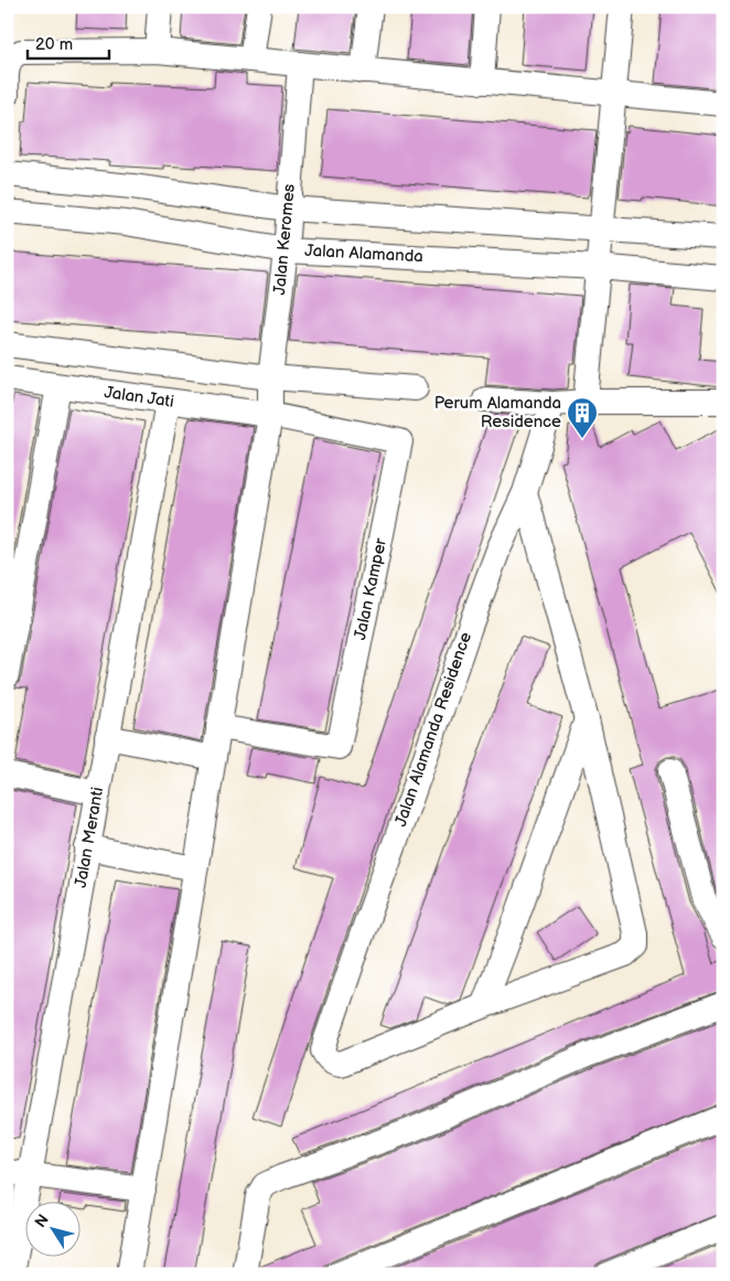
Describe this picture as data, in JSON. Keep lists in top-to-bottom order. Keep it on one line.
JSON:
{"streets":{"street":["Jalan Keromes","Jalan Alamanda","Jalan Jati","Jalan Kamper","Jalan Alamanda Residence","Jalan Meranti"]},"crossings":[["Jalan Keromes","Jalan Alamanda"],["Jalan Keromes","Jalan Jati"],["Jalan Keromes","Jalan Kamper"],["Jalan Jati","Jalan Kamper"],["Jalan Jati","Jalan Meranti"]],"places":{"building":["Perum Alamanda Residence"]},"scale_bar":"20 m","north":"top left"}
